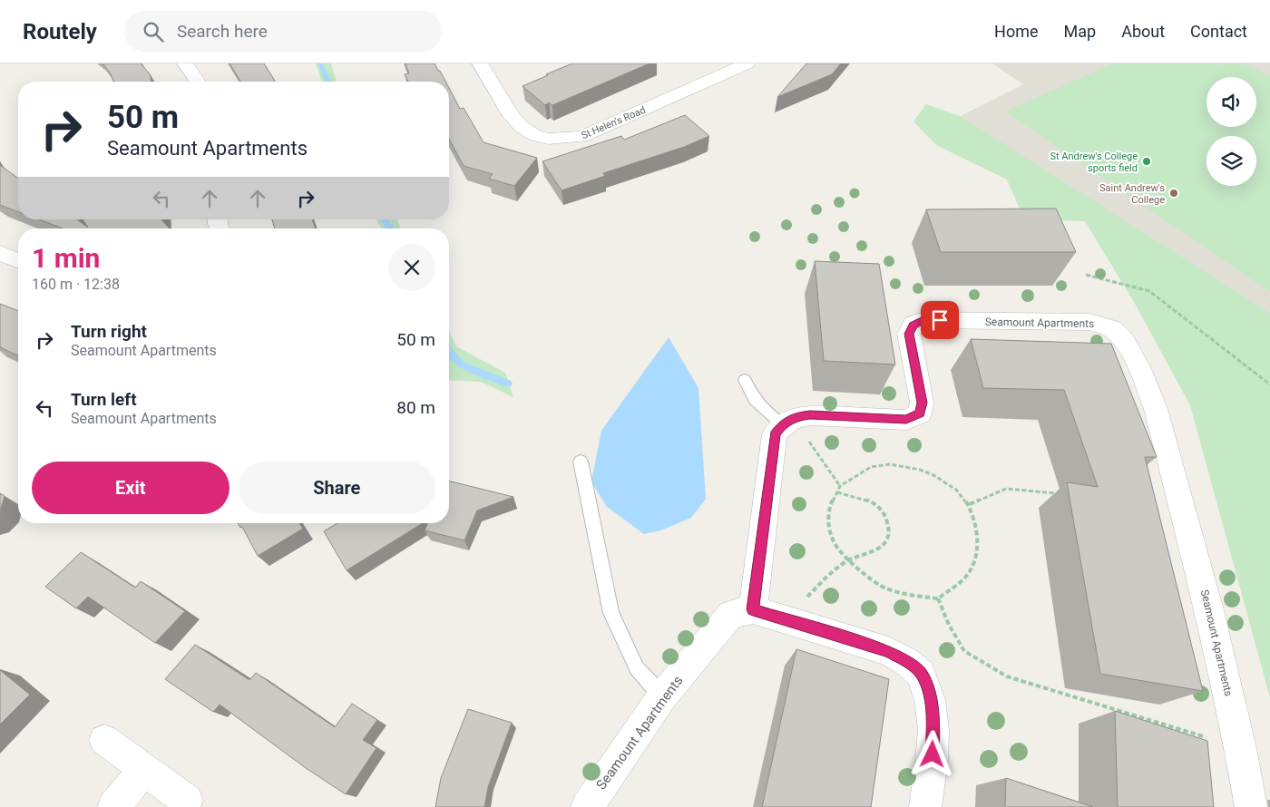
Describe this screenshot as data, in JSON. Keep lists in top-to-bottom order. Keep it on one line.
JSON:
{"streets":{"street":["St Helen's Road","Seamount Apartments"]},"places":["St Andrew's College sports field","Saint Andrew's College"],"page":{"header":"Routely","search":"Search here","nav":["Home","Map","About","Contact"],"turn":["50 m","Seamount Apartments"],"heading":["1 min","160 m · 12:38"],"list":[{"name":"Turn right","note":"Seamount Apartments","value":"50 m"},{"name":"Turn left","note":"Seamount Apartments","value":"80 m"}],"buttons":["Exit","Share"]}}
